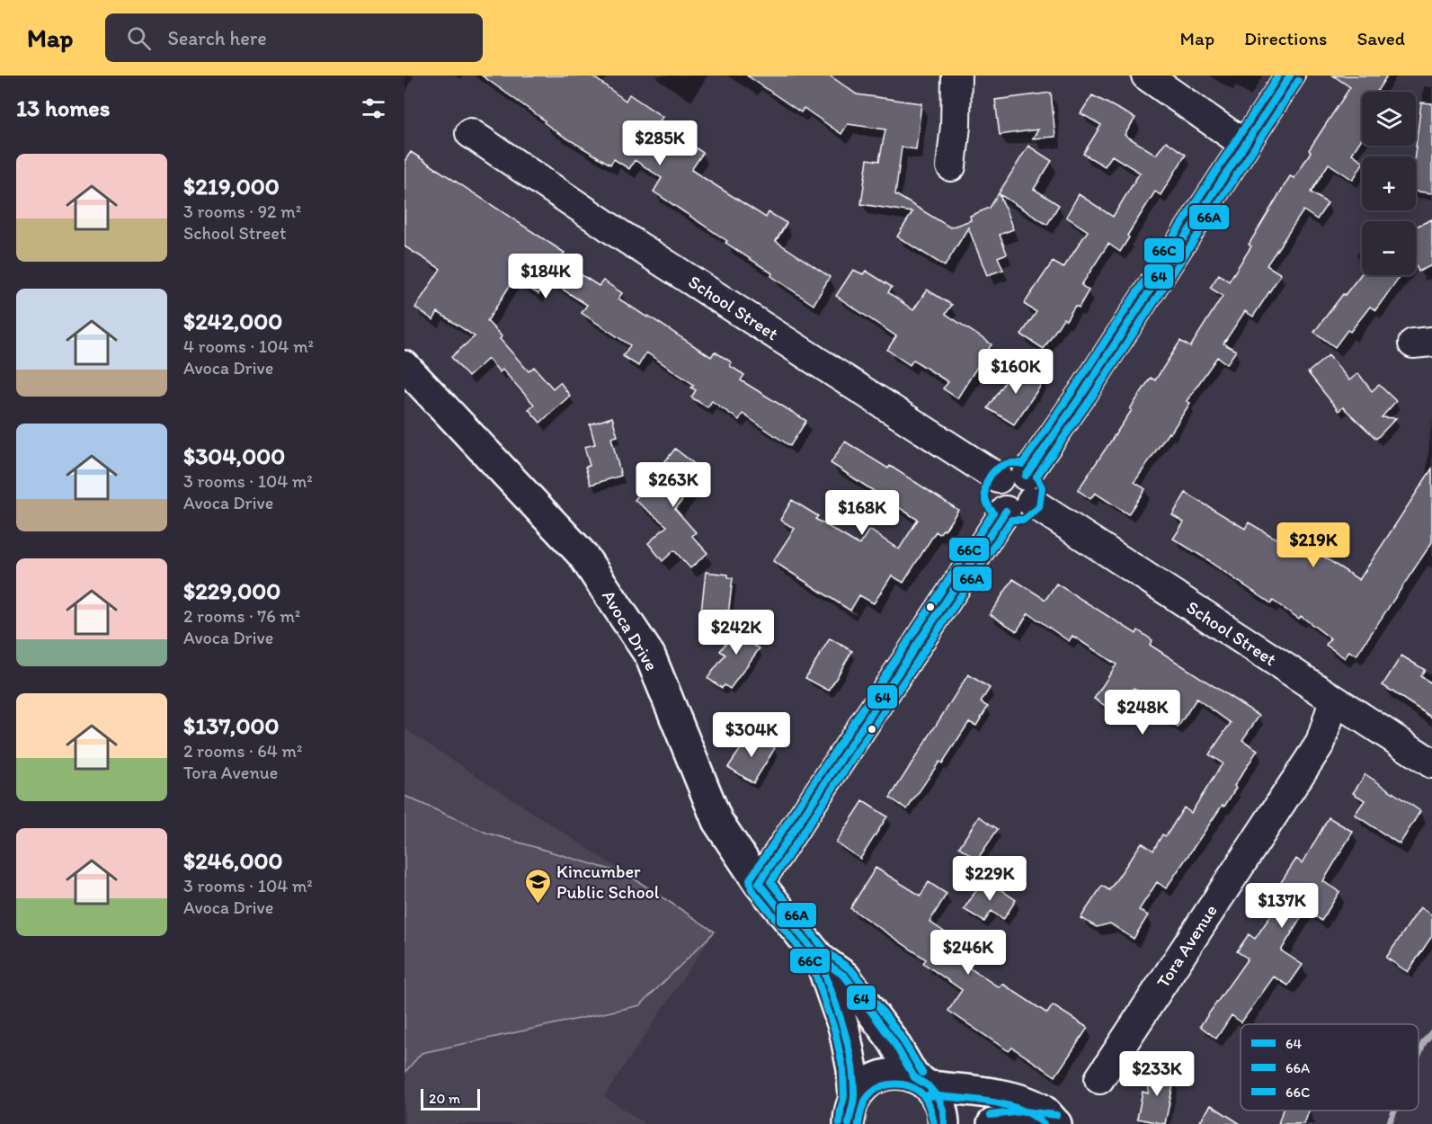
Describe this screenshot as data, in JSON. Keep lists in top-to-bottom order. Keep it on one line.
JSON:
{"streets":{"main road":["Avoca Drive"],"street":["School Street","Tora Avenue"]},"crossings":[["School Street","Tora Avenue"]],"places":{"school or university":["Kincumber Public School"]},"lines":["transit line 64","transit line 66C","transit line 66A"],"legend":["64","66A","66C"],"scale_bar":"20 m","page":{"header":"Map","search":"Search here","nav":["Map","Directions","Saved"],"heading":"13 homes","map_buttons":["+","−"],"price":["$285K","$184K","$160K","$263K","$168K","$219K","$242K","$248K","$304K","$229K","$137K","$246K","$233K"],"list":[{"name":"$219,000","note":"3 rooms · 92 m² · School Street"},{"name":"$242,000","note":"4 rooms · 104 m² · Avoca Drive"},{"name":"$304,000","note":"3 rooms · 104 m² · Avoca Drive"},{"name":"$229,000","note":"2 rooms · 76 m² · Avoca Drive"},{"name":"$137,000","note":"2 rooms · 64 m² · Tora Avenue"},{"name":"$246,000","note":"3 rooms · 104 m² · Avoca Drive"}],"scale":"20 m"}}
